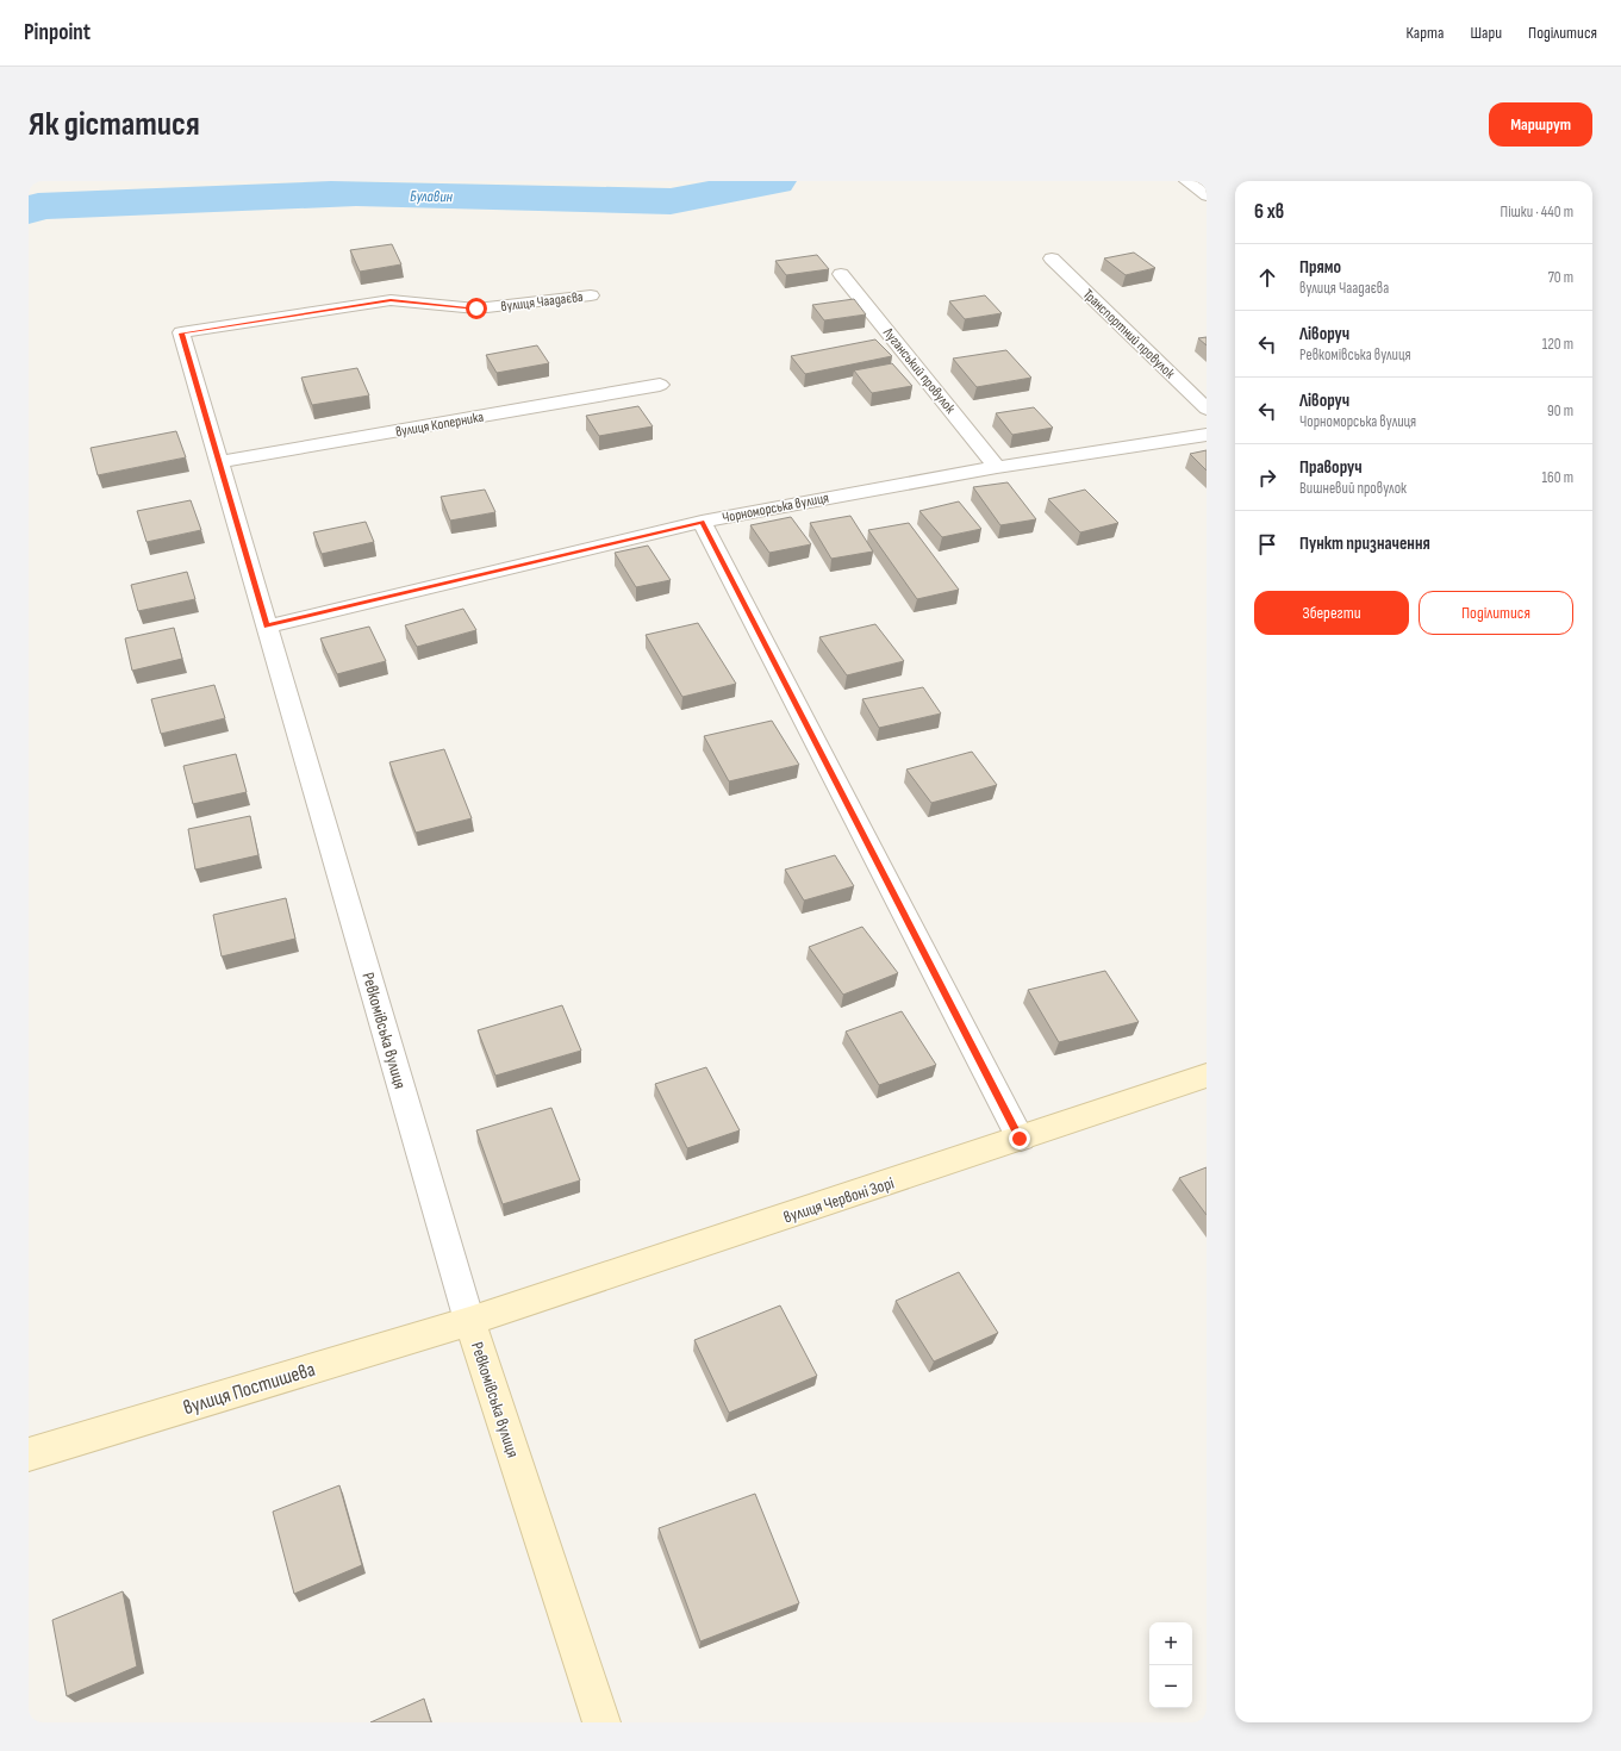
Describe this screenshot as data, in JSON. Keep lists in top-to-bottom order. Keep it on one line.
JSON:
{"streets":{"street":["вулиця Чаадаєва","Транспортний провулок","Луганський провулок","вулиця Коперника","Чорноморська вулиця","Ревкомівська вулиця","вулиця Червоні Зорі","вулиця Постишева"]},"crossings":[["вулиця Чаадаєва","Ревкомівська вулиця"],["Луганський провулок","Чорноморська вулиця"],["вулиця Коперника","Ревкомівська вулиця"],["Чорноморська вулиця","Ревкомівська вулиця"],["Ревкомівська вулиця","вулиця Червоні Зорі"],["Ревкомівська вулиця","вулиця Постишева"],["вулиця Червоні Зорі","вулиця Постишева"]],"water":["Булавин"],"page":{"header":"Pinpoint","nav":["Карта","Шари","Поділитися"],"buttons":["Маршрут",["Зберегти","Поділитися"]],"title":"Як дістатися","heading":["6 хв","Пішки · 440 m"],"list":[["Прямо","вулиця Чаадаєва","70 m"],["Ліворуч","Ревкомівська вулиця","120 m"],["Ліворуч","Чорноморська вулиця","90 m"],["Праворуч","Вишневий провулок","160 m"],"Пункт призначення"],"map_buttons":["+","−"]}}
